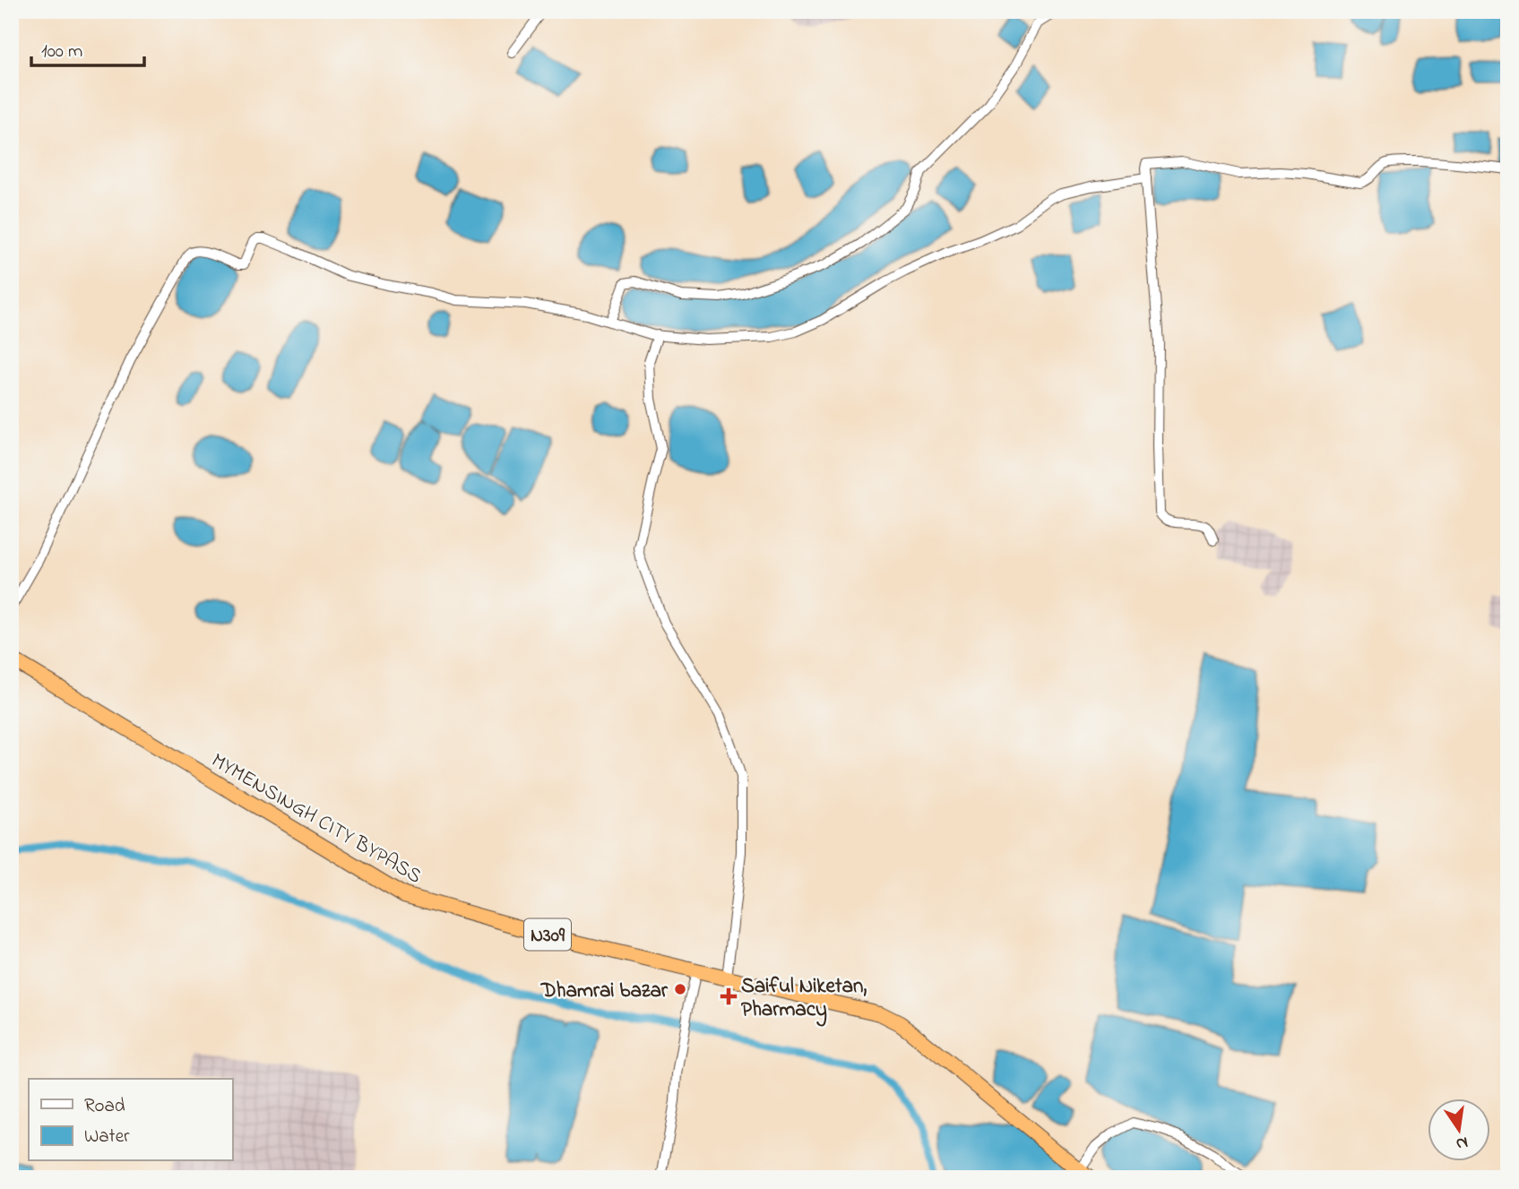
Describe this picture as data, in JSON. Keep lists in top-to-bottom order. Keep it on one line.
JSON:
{"streets":{"highway":["MYMENSINGH CITY BYPASS","N309"]},"places":{"other":["Dhamrai bazar"],"health":["Saiful Niketan, Pharmacy"]},"legend":["Road","Water"],"scale_bar":"100 m","north":"bottom"}
